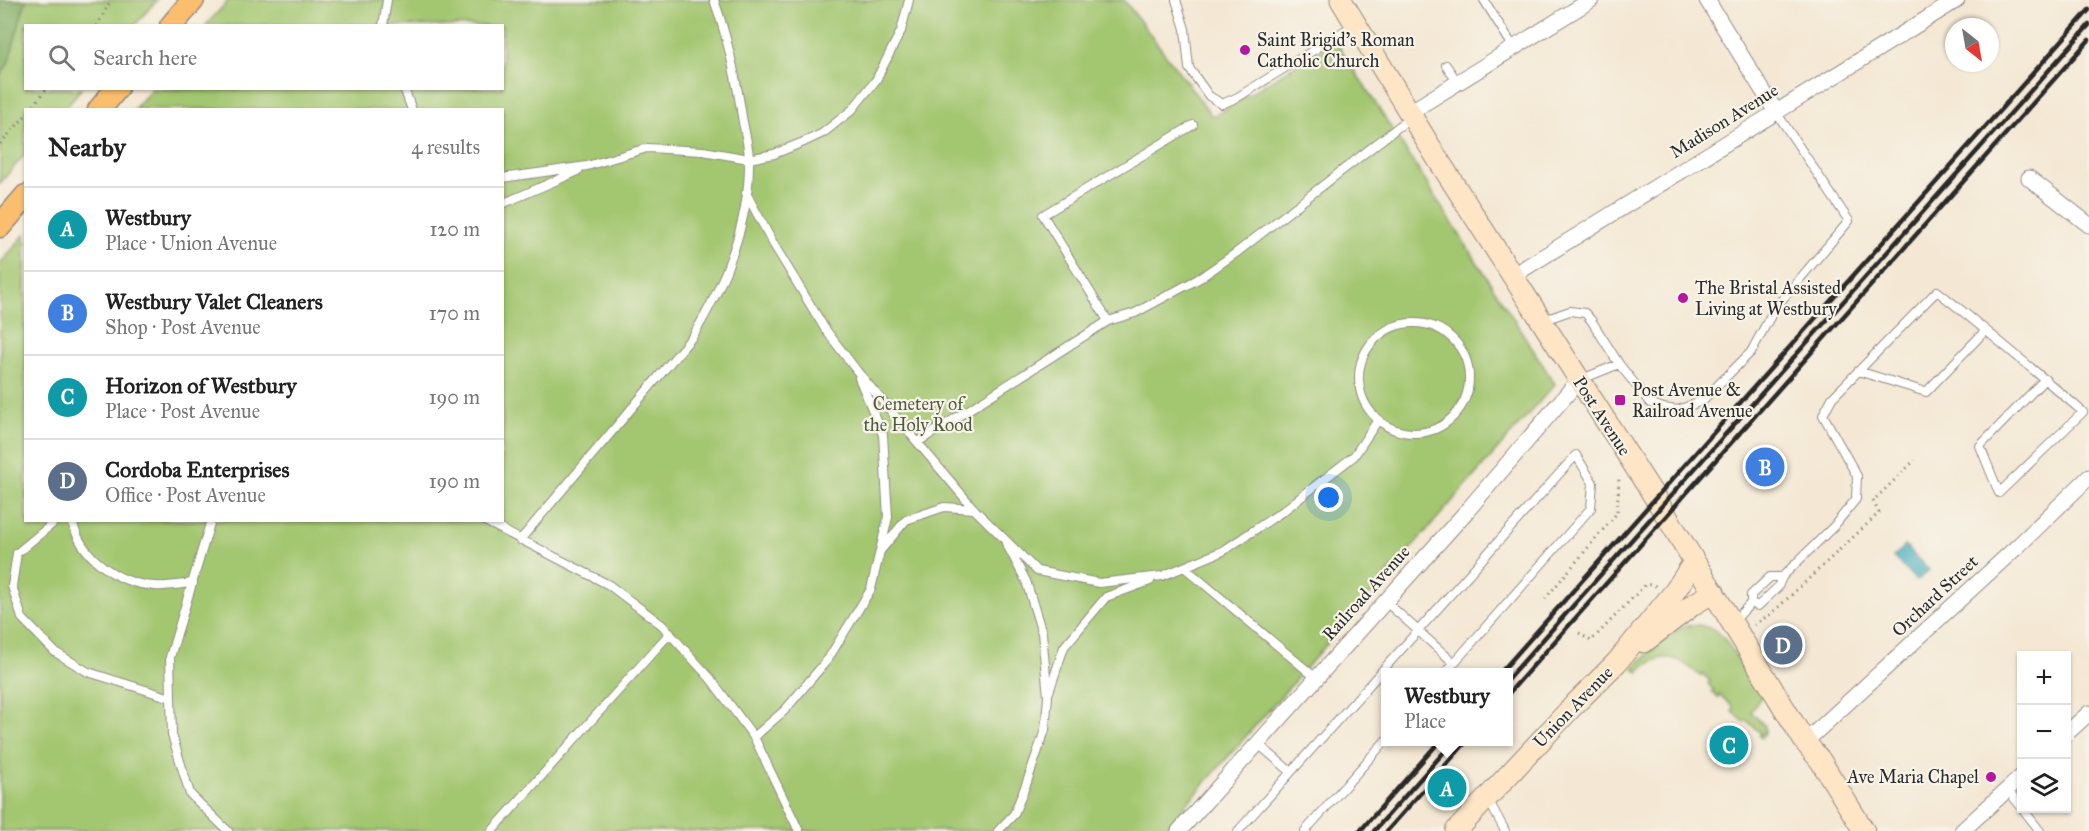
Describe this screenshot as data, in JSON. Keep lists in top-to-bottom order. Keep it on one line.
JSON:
{"streets":{"main road":["Post Avenue","Union Avenue"],"street":["Madison Avenue","Railroad Avenue","Orchard Street"]},"crossings":[["Madison Avenue","Post Avenue"],["Post Avenue","Railroad Avenue"],["Post Avenue","Orchard Street"],["Post Avenue","Union Avenue"]],"parks":["Cemetery of the Holy Rood"],"places":{"other":["Saint Brigid's Roman Catholic Church","The Bristal Assisted Living at Westbury","Ave Maria Chapel"],"transit":["Post Avenue & Railroad Avenue"]},"north":"bottom right","page":{"search":"Search here","heading":["Nearby","4 results"],"list":[{"mark":"A","name":"Westbury","note":"Place · Union Avenue","value":"120 m"},{"mark":"B","name":"Westbury Valet Cleaners","note":"Shop · Post Avenue","value":"170 m"},{"mark":"C","name":"Horizon of Westbury","note":"Place · Post Avenue","value":"190 m"},{"mark":"D","name":"Cordoba Enterprises","note":"Office · Post Avenue","value":"190 m"}],"pins":["B","D","C","A"],"map_buttons":["+","−"],"popup":["Westbury","Place"]}}
